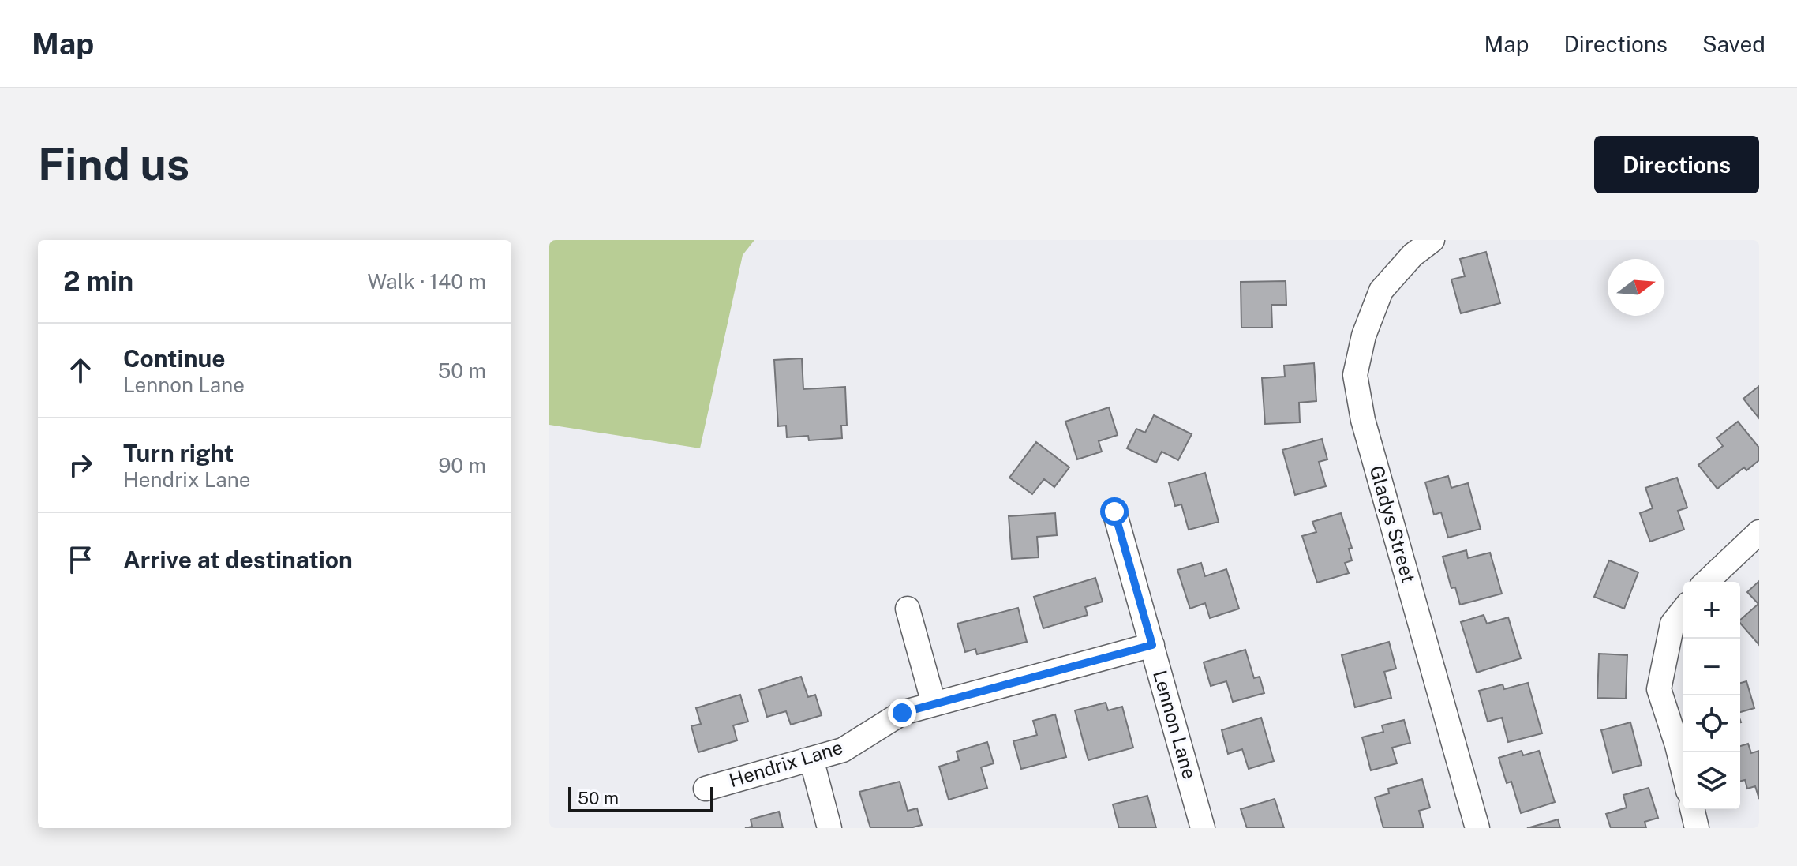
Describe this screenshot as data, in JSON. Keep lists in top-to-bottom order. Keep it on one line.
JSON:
{"streets":{"street":["Gladys Street","Lennon Lane","Hendrix Lane"]},"crossings":[["Lennon Lane","Hendrix Lane"]],"scale_bar":"50 m","north":"right","page":{"header":"Map","nav":["Map","Directions","Saved"],"buttons":"Directions","title":"Find us","heading":["2 min","Walk · 140 m"],"list":[["Continue","Lennon Lane","50 m"],["Turn right","Hendrix Lane","90 m"],"Arrive at destination"],"map_buttons":["+","−"],"scale":"50 m"}}
